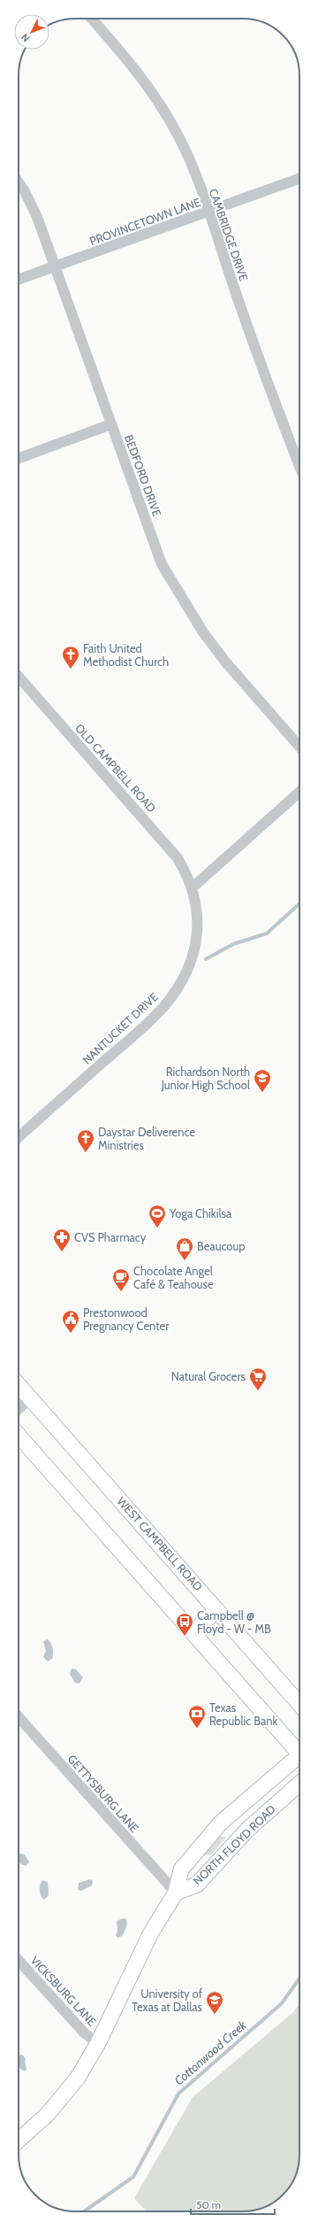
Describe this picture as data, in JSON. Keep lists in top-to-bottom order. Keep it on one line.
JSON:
{"streets":{"main road":["WEST CAMPBELL ROAD","NORTH FLOYD ROAD"],"street":["PROVINCETOWN LANE","CAMBRIDGE DRIVE","BEDFORD DRIVE","OLD CAMPBELL ROAD","NANTUCKET DRIVE","GETTYSBURG LANE","VICKSBURG LANE"]},"crossings":[["PROVINCETOWN LANE","CAMBRIDGE DRIVE"],["PROVINCETOWN LANE","BEDFORD DRIVE"],["OLD CAMPBELL ROAD","NANTUCKET DRIVE"],["GETTYSBURG LANE","NORTH FLOYD ROAD"],["NORTH FLOYD ROAD","VICKSBURG LANE"]],"water":["Cottonwood Creek"],"places":{"church":["Faith United Methodist Church","Daystar Deliverence Ministries"],"school or university":["Richardson North Junior High School","University of Texas at Dallas"],"sports":["Yoga Chikilsa"],"pharmacy":["CVS Pharmacy"],"shop":["Beaucoup"],"cafe":["Chocolate Angel Café & Teahouse"],"public building":["Prestonwood Pregnancy Center"],"supermarket":["Natural Grocers"],"bus stop":["Campbell @ Floyd - W - MB"],"bank":["Texas Republic Bank"]},"scale_bar":"50 m","north":"bottom left"}
